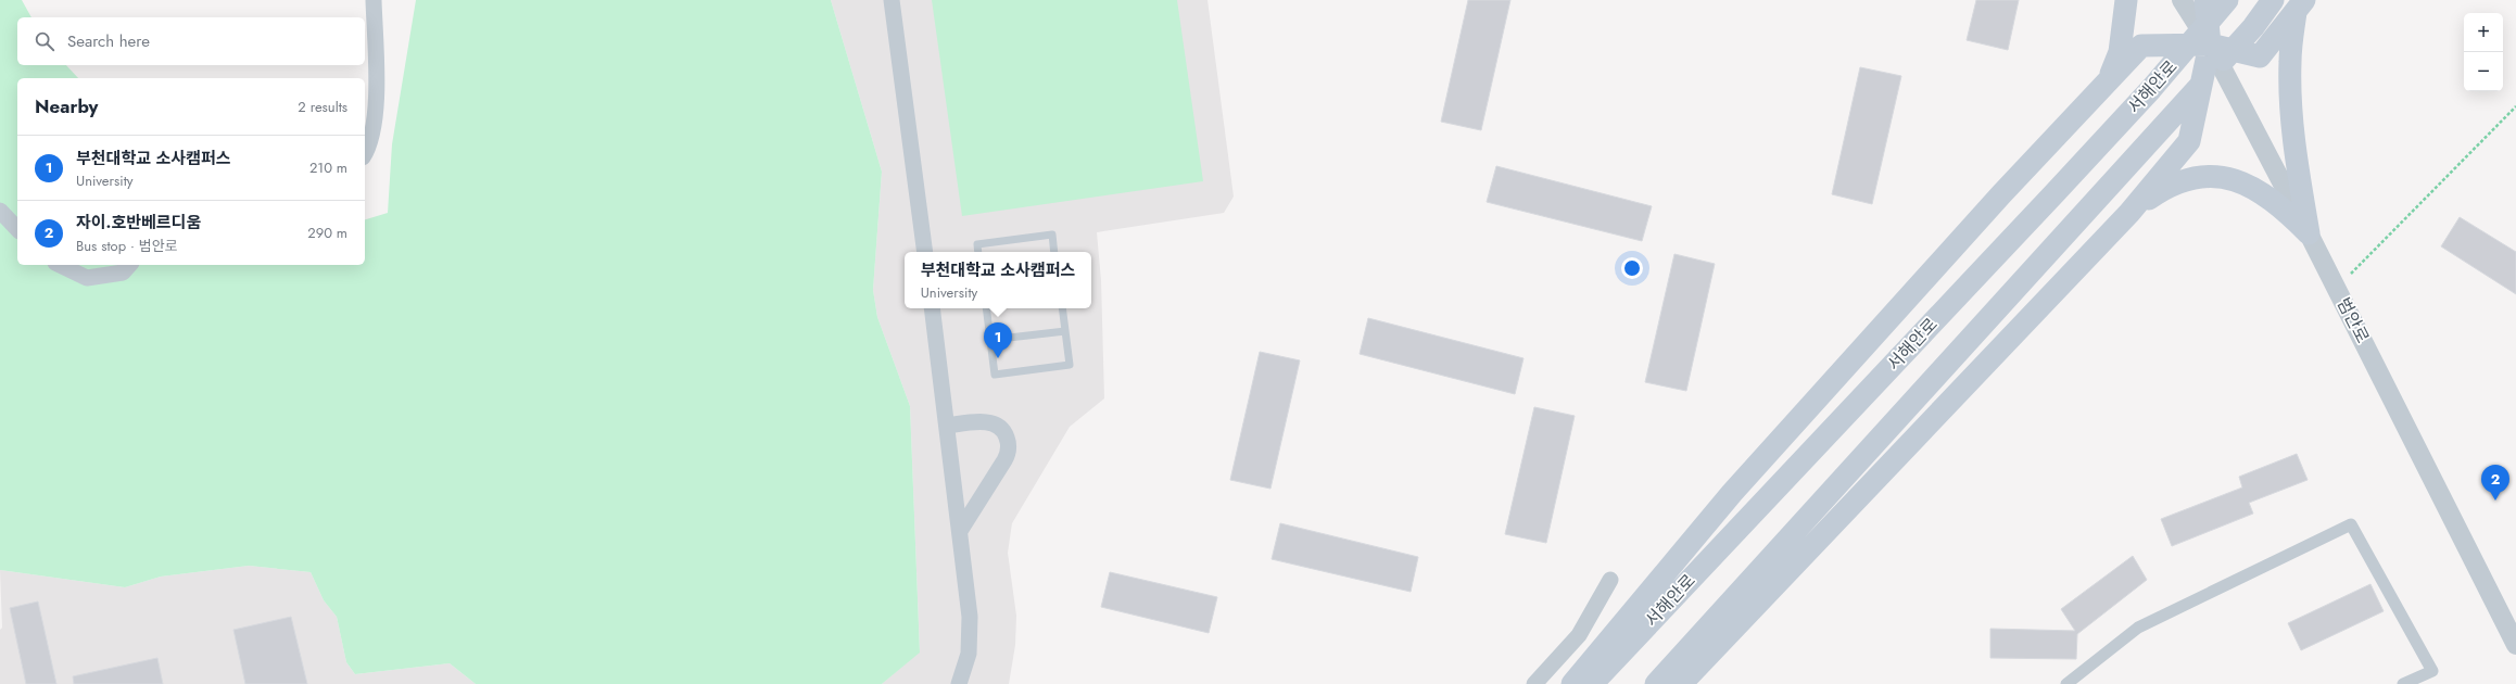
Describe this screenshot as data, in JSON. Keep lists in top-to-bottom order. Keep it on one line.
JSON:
{"streets":{"main road":["서해안로"],"street":["범안로"]},"page":{"map_buttons":["+","−"],"search":"Search here","heading":["Nearby","2 results"],"list":[{"mark":"1","name":"부천대학교 소사캠퍼스","note":"University","value":"210 m"},{"mark":"2","name":"자이.호반베르디움","note":"Bus stop · 범안로","value":"290 m"}],"popup":["부천대학교 소사캠퍼스","University"],"pins":["1","2"]}}
